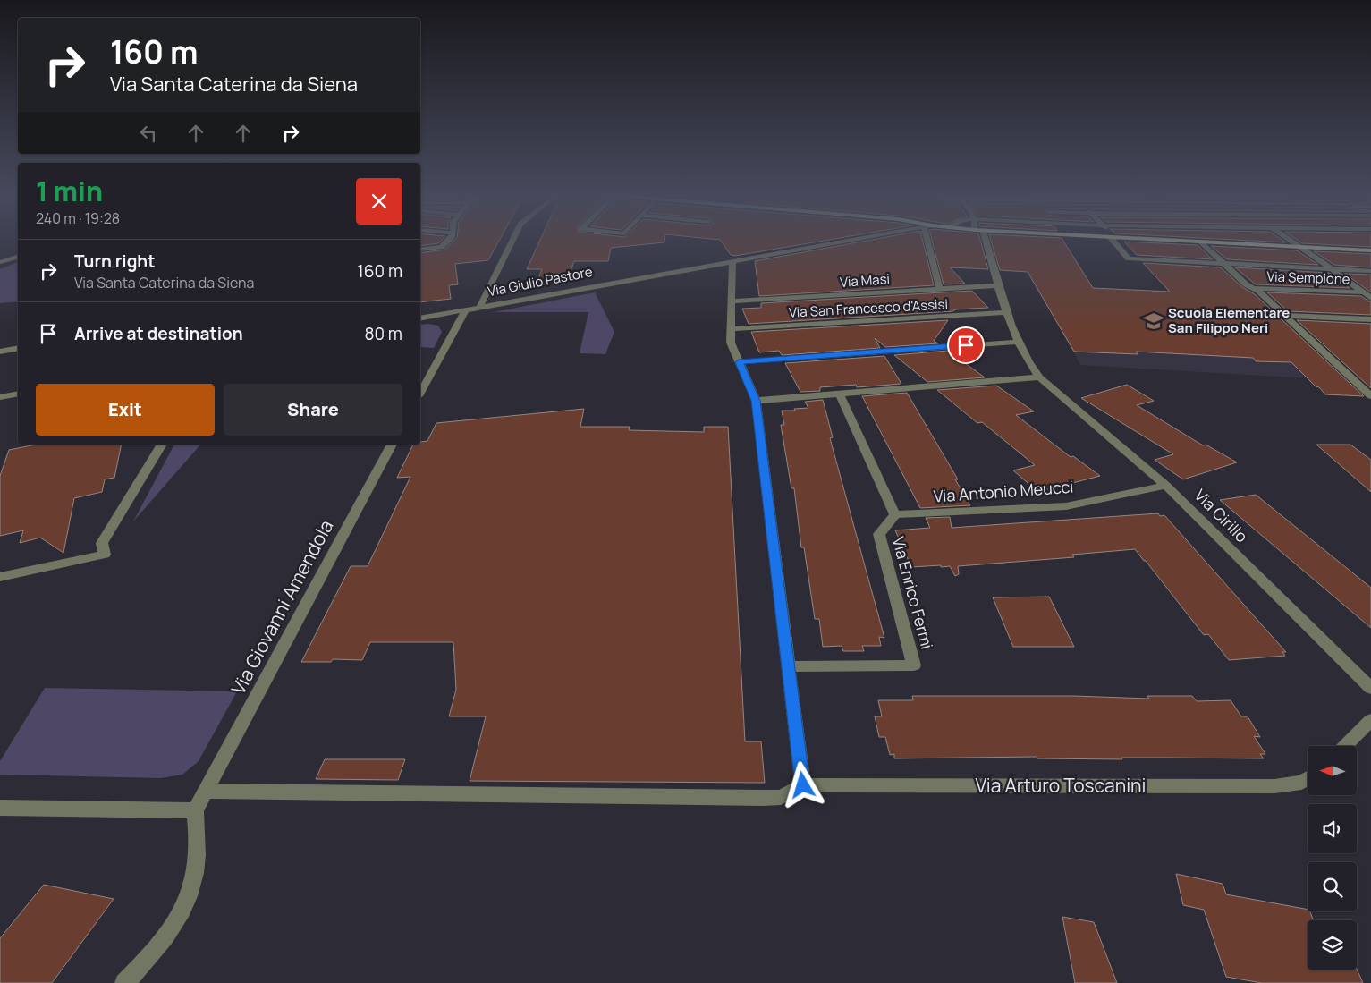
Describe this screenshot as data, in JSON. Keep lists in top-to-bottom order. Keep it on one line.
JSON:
{"streets":{"street":["Via Sempione","Via Masi","Via Giulio Pastore","Via San Francesco d'Assisi","Via Antonio Meucci","Via Cirillo","Via Enrico Fermi","Via Giovanni Amendola","Via Arturo Toscanini"]},"crossings":[["Via Masi","Via Cirillo"],["Via San Francesco d'Assisi","Via Cirillo"],["Via Antonio Meucci","Via Cirillo"],["Via Antonio Meucci","Via Enrico Fermi"]],"places":{"school or university":["Scuola Elementare San Filippo Neri"]},"north":"left","page":{"turn":["160 m","Via Santa Caterina da Siena"],"heading":["1 min","240 m · 19:28"],"list":[{"name":"Turn right","note":"Via Santa Caterina da Siena","value":"160 m"},{"name":"Arrive at destination","value":"80 m"}],"buttons":["Exit","Share"]}}
